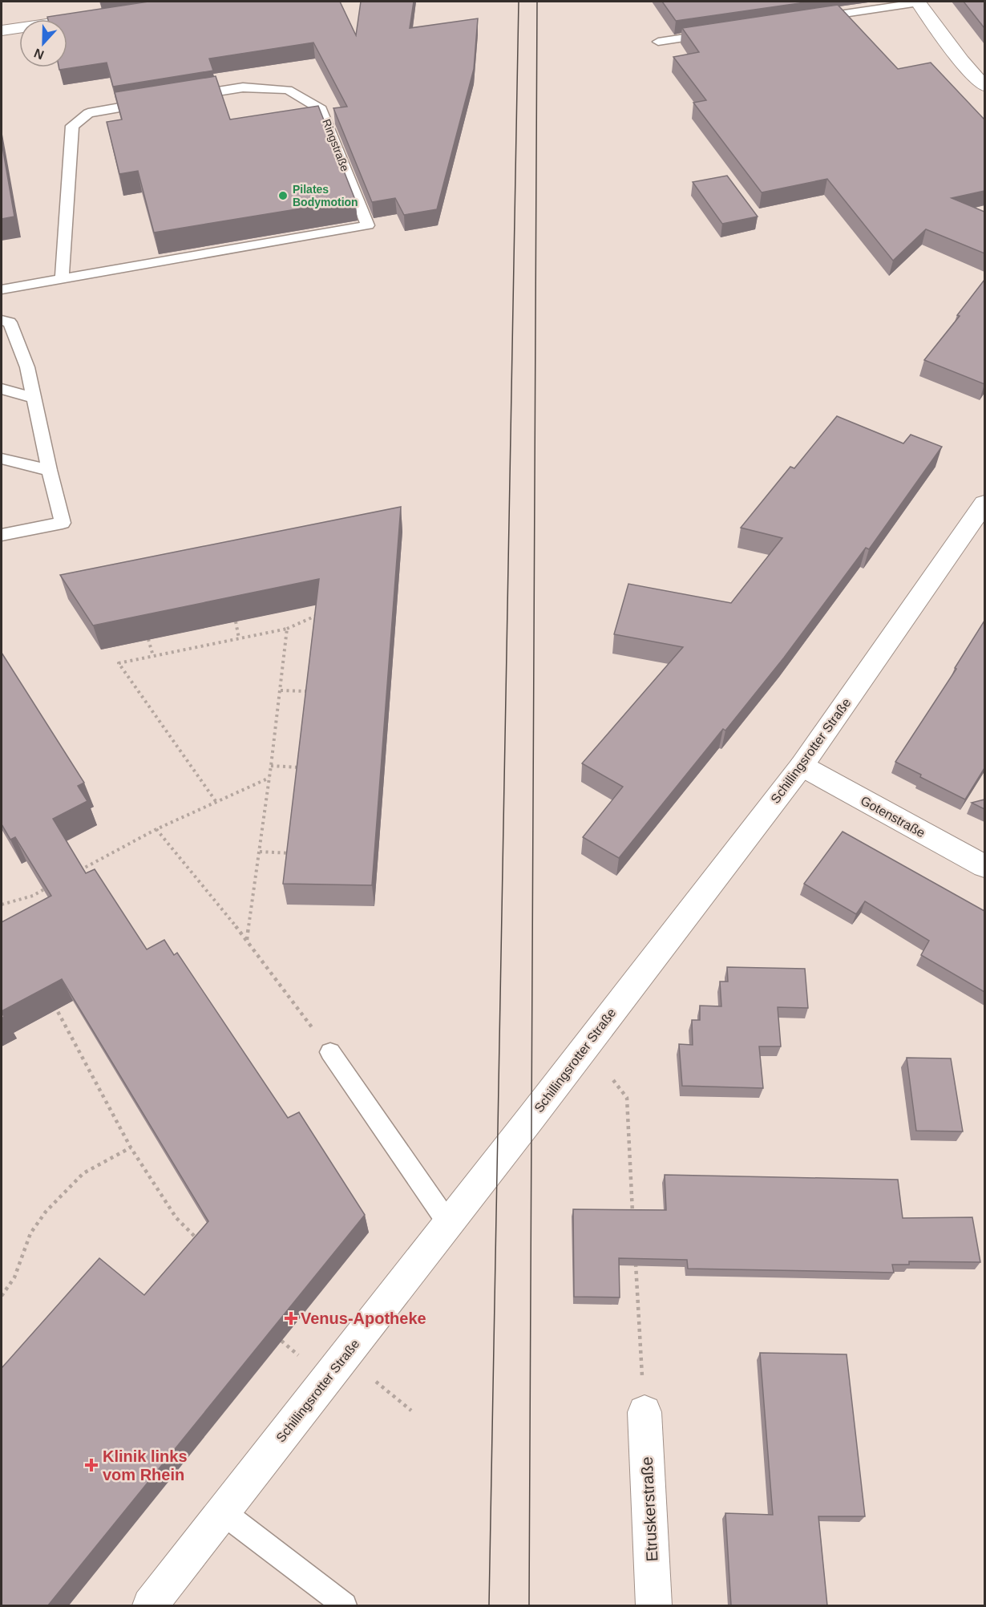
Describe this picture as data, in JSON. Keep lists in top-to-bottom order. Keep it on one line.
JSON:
{"streets":{"street":["Schillingsrotter Straße","Gotenstraße","Etruskerstraße"],"lane":["Ringstraße"]},"crossings":[["Schillingsrotter Straße","Gotenstraße"]],"places":{"other":["Pilates Bodymotion"],"health":["Venus-Apotheke","Klinik links vom Rhein"]},"north":"bottom"}
